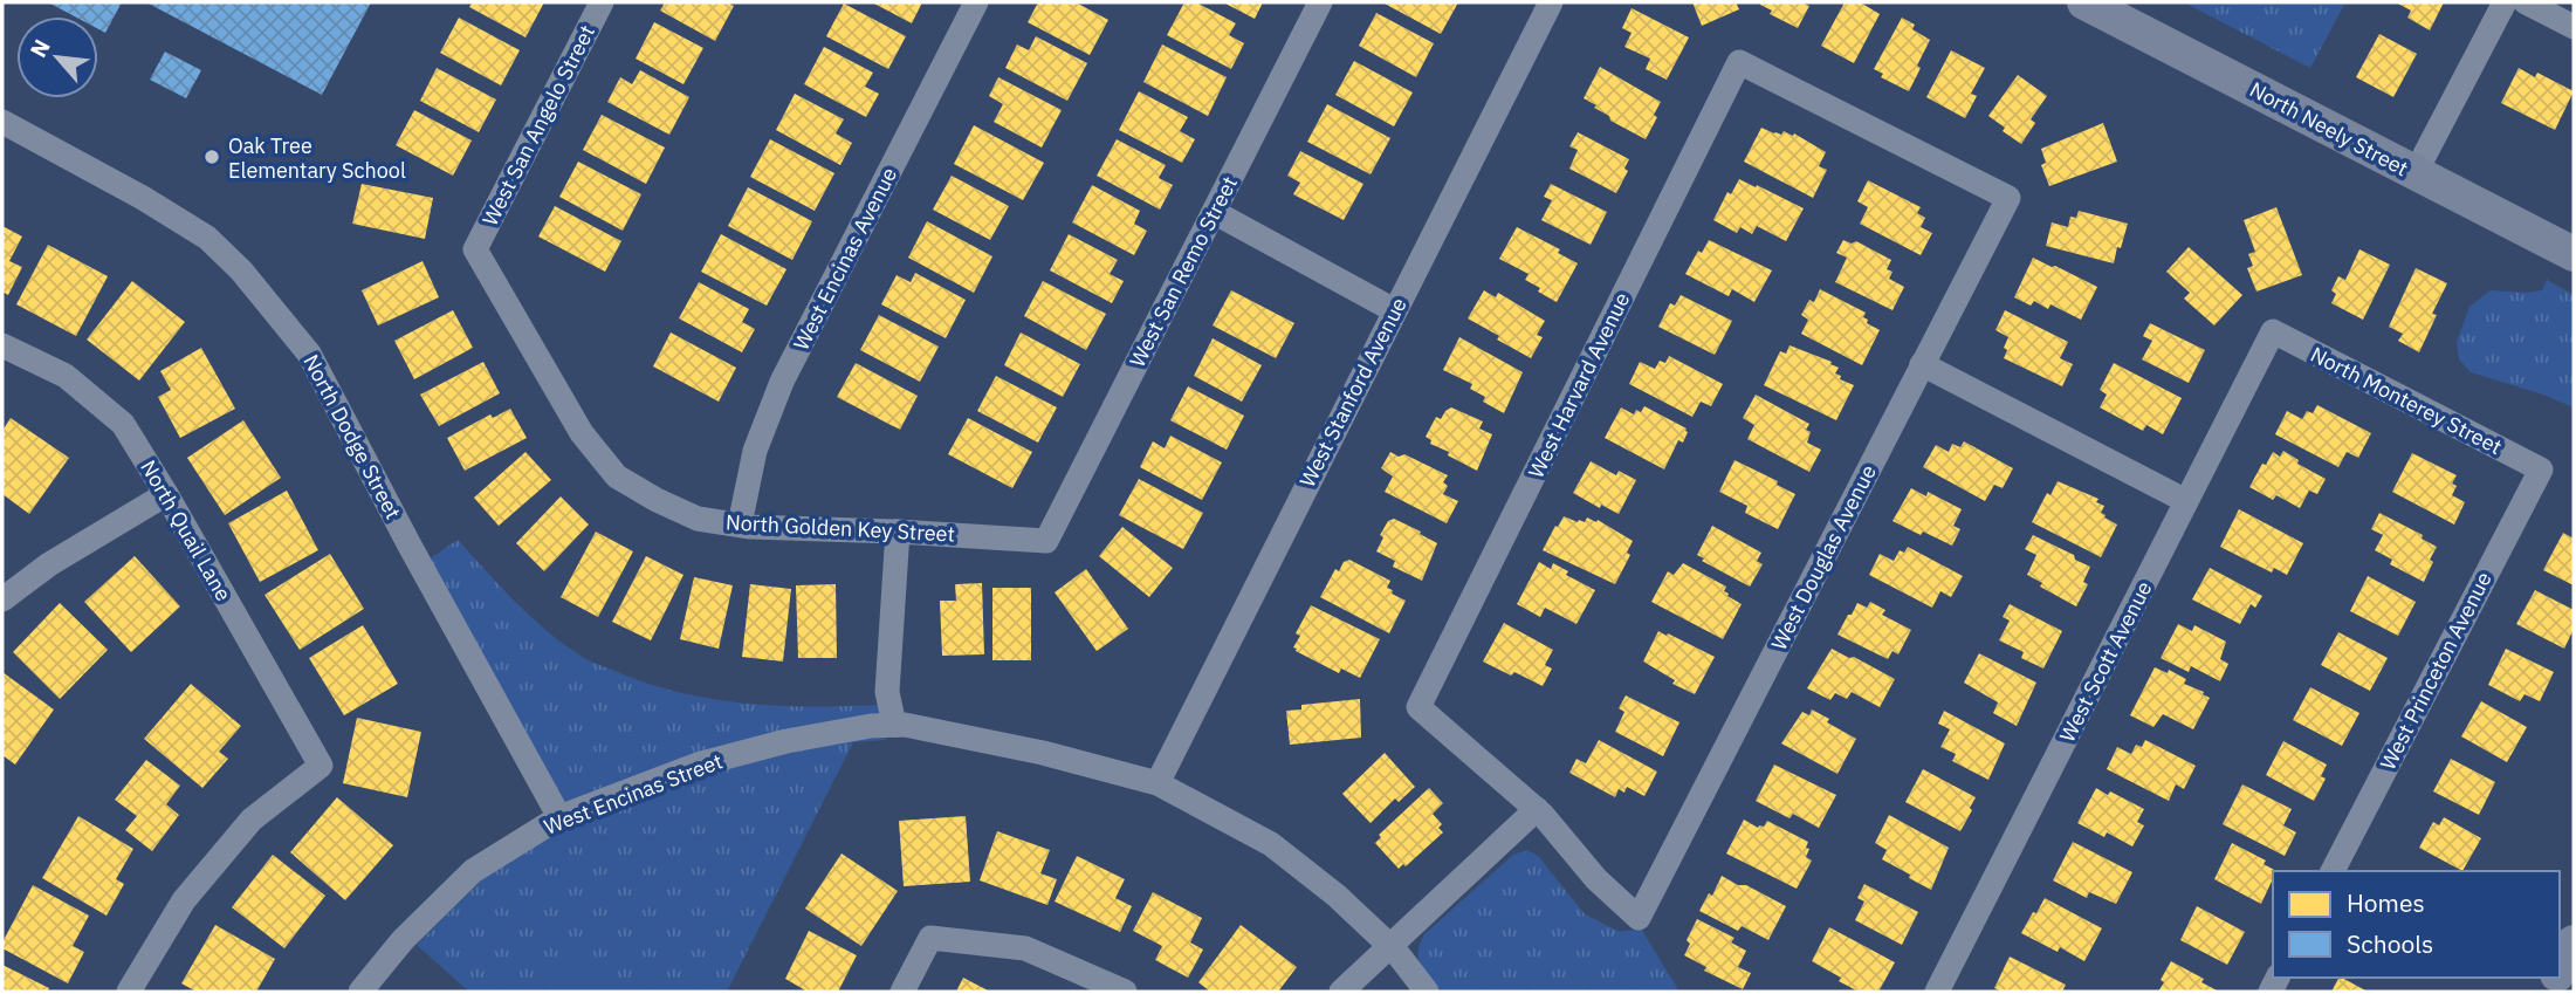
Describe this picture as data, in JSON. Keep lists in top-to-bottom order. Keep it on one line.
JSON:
{"streets":{"street":["West San Angelo Street","North Neely Street","West Encinas Avenue","West San Remo Street","West Harvard Avenue","West Stanford Avenue","North Monterey Street","North Dodge Street","North Golden Key Street","North Quail Lane","West Douglas Avenue","West Scott Avenue","West Princeton Avenue","West Encinas Street"]},"crossings":[["West San Angelo Street","North Golden Key Street"],["West Encinas Avenue","North Golden Key Street"],["West San Remo Street","North Golden Key Street"],["West Harvard Avenue","West Douglas Avenue"],["West Stanford Avenue","West Encinas Street"],["North Monterey Street","West Scott Avenue"],["North Monterey Street","West Princeton Avenue"],["North Dodge Street","West Encinas Street"]],"places":["Oak Tree Elementary School"],"legend":["Homes","Schools"],"north":"top left"}
